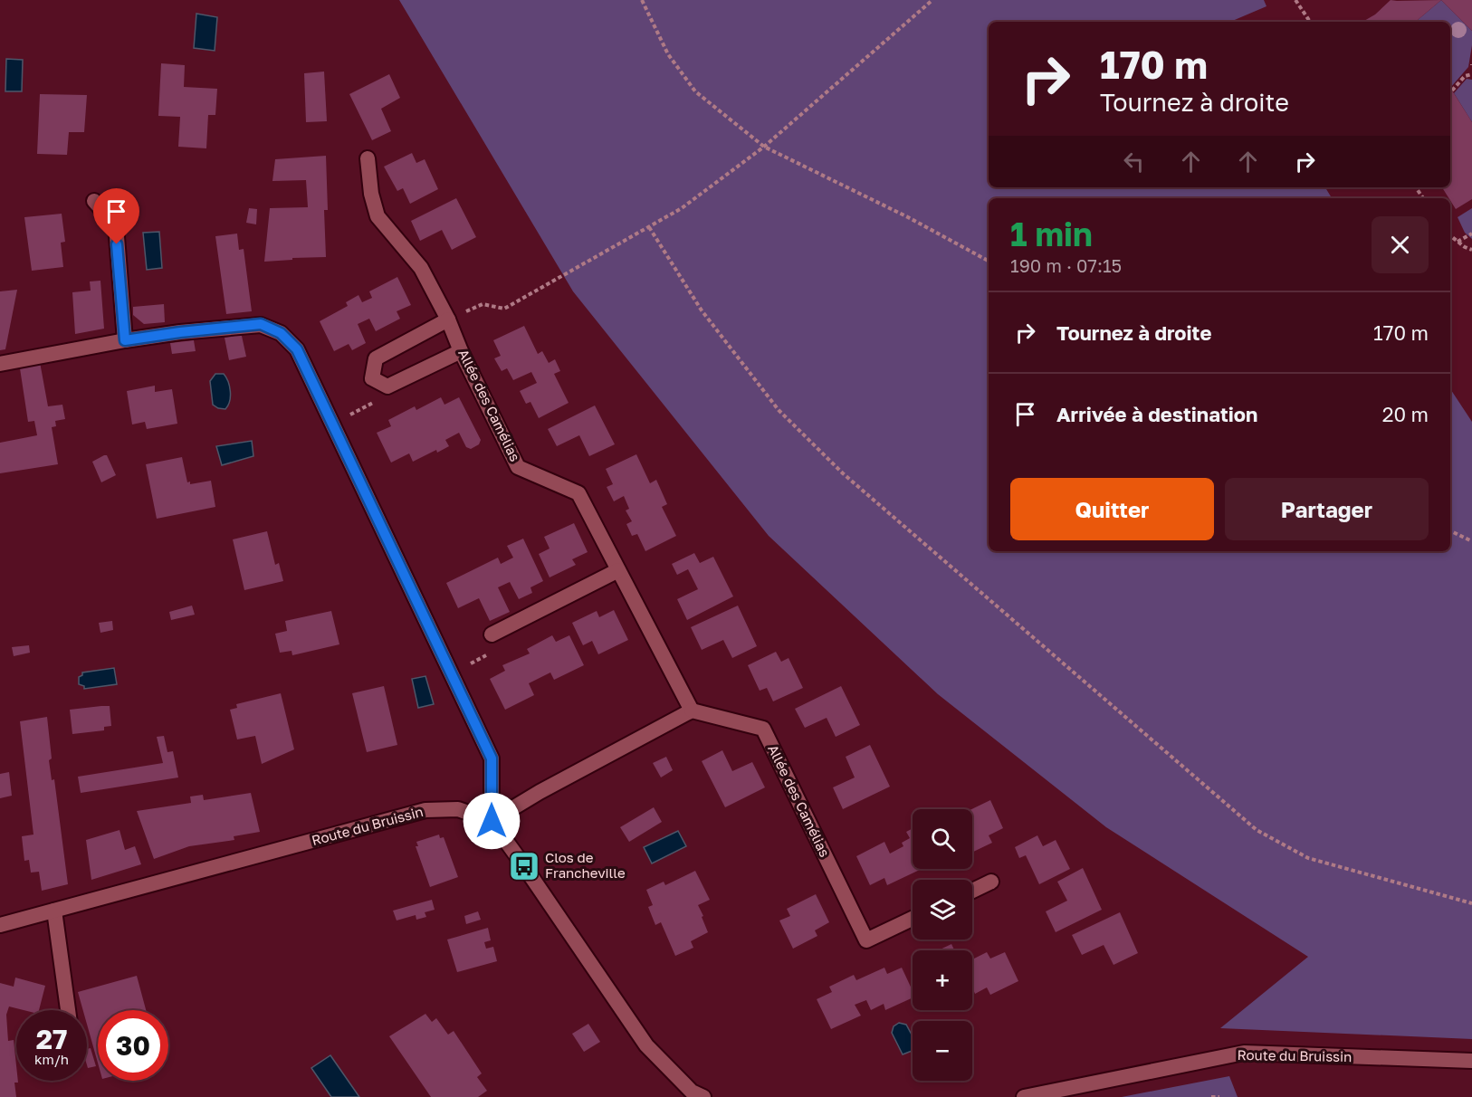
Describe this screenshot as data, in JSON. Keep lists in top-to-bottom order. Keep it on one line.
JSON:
{"streets":{"street":["Allée des Camélias","Route du Bruissin"]},"places":{"bus stop":["Clos de Francheville"]},"page":{"turn":["170 m","Tournez à droite"],"heading":["1 min","190 m · 07:15"],"list":[{"name":"Tournez à droite","value":"170 m"},{"name":"Arrivée à destination","value":"20 m"}],"buttons":["Quitter","Partager"],"map_buttons":["+","−"],"speed":"27 km/h","limit":"30"}}
